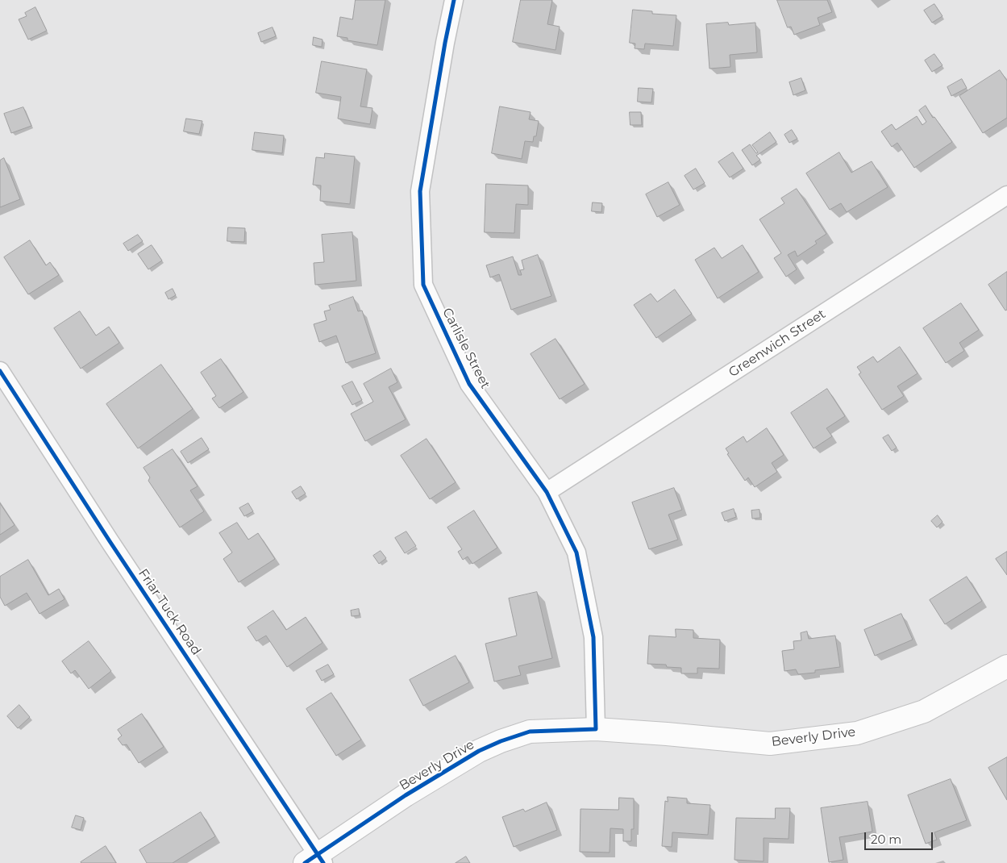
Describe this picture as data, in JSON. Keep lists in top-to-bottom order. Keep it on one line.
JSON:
{"streets":{"street":["Greenwich Street","Carlisle Street","Friar Tuck Road","Beverly Drive"]},"crossings":[["Greenwich Street","Carlisle Street"],["Carlisle Street","Beverly Drive"],["Friar Tuck Road","Beverly Drive"]],"scale_bar":"20 m"}
